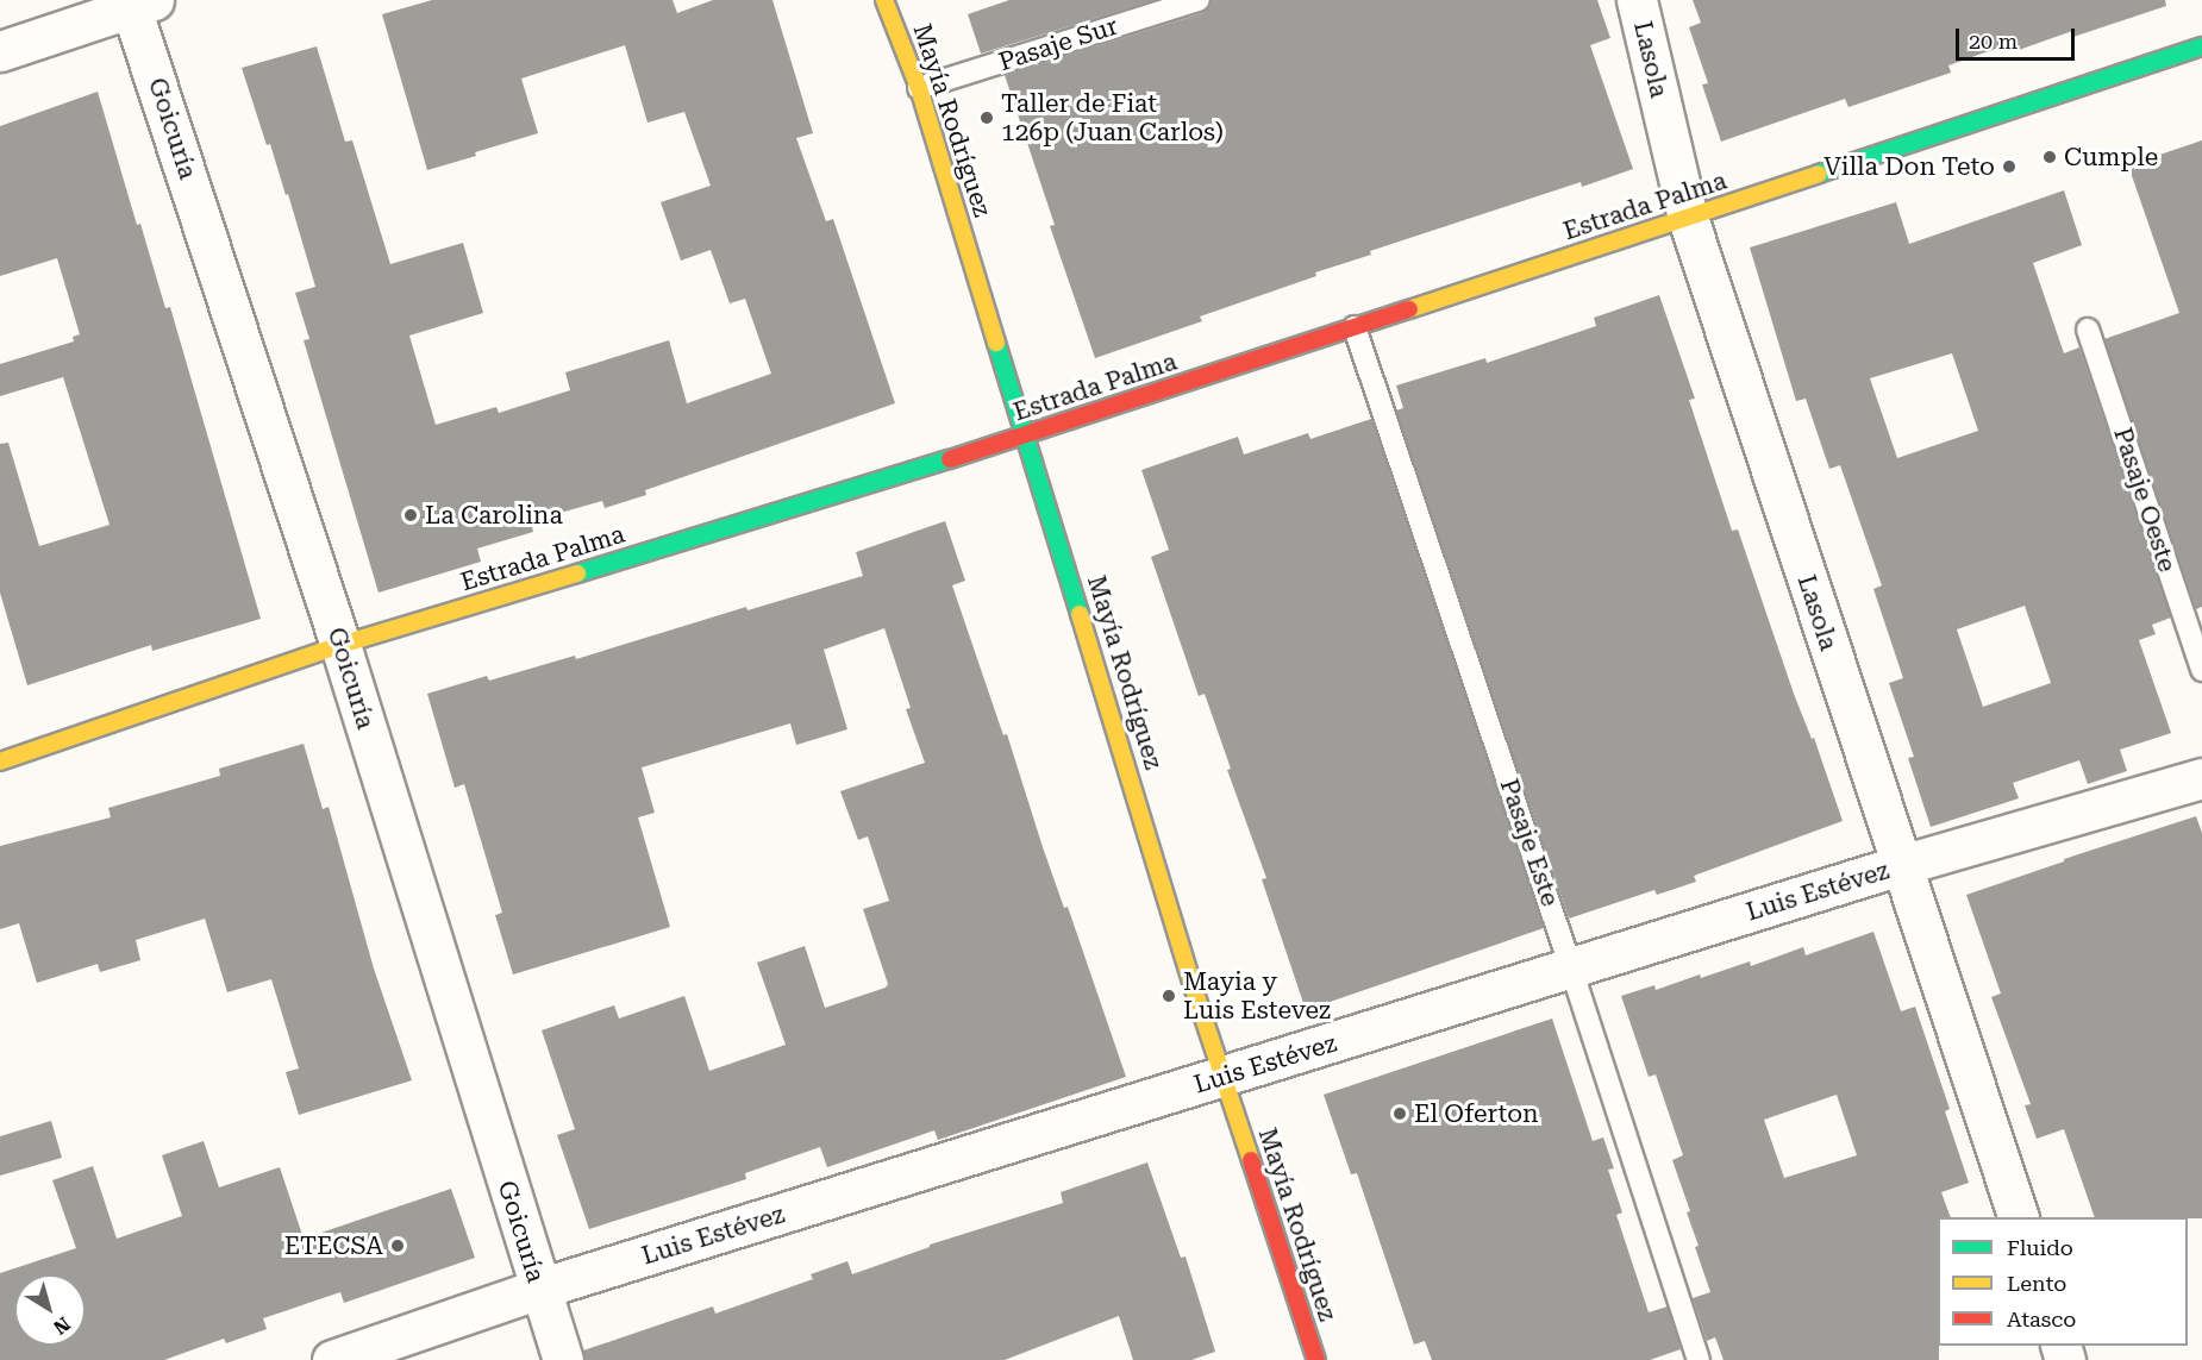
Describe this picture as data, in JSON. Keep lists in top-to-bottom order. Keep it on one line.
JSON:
{"streets":{"street":["Lasola","Mayía Rodríguez","Goicuría","Estrada Palma","Luis Estévez"],"lane":["Pasaje Sur","Pasaje Oeste","Pasaje Este"]},"crossings":[["Pasaje Sur","Mayía Rodríguez"],["Lasola","Estrada Palma"],["Lasola","Luis Estévez"],["Mayía Rodríguez","Estrada Palma"],["Mayía Rodríguez","Luis Estévez"],["Goicuría","Estrada Palma"],["Goicuría","Luis Estévez"],["Estrada Palma","Pasaje Este"],["Pasaje Este","Luis Estévez"]],"places":["Taller de Fiat 126p (Juan Carlos)","Cumple","Villa Don Teto","La Carolina","Mayia y Luis Estevez","El Oferton","ETECSA"],"legend":["Fluido","Lento","Atasco"],"scale_bar":"20 m","north":"bottom right"}
